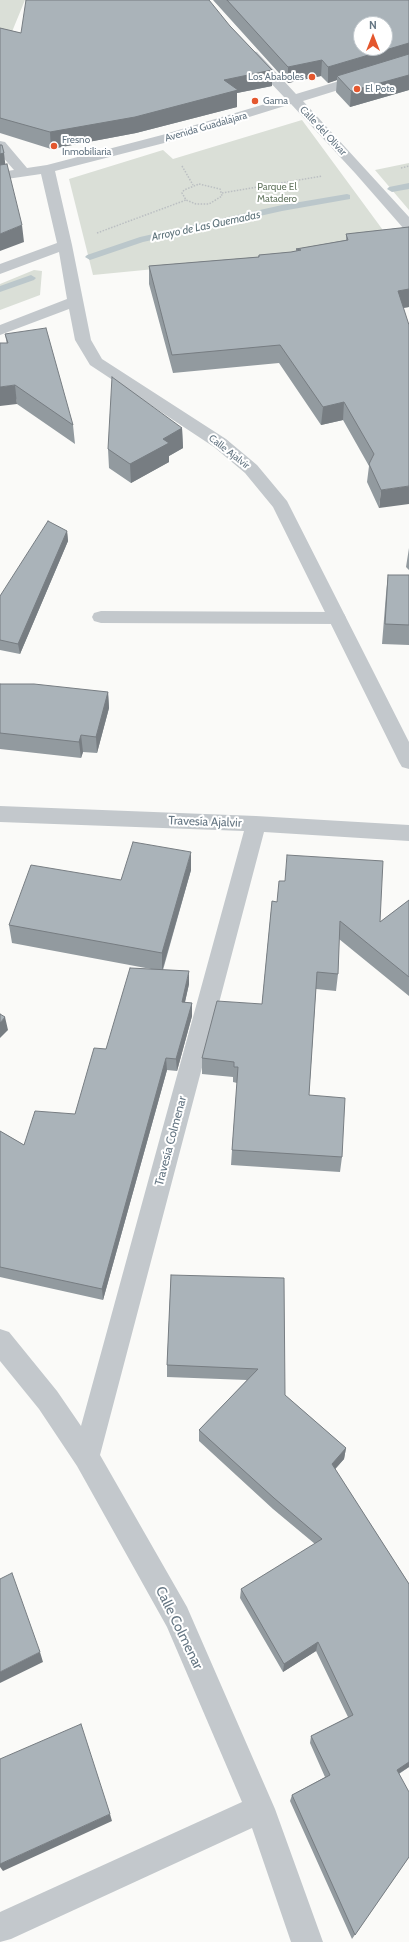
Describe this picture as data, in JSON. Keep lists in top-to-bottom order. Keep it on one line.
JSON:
{"streets":{"street":["Avenida Guadalajara","Calle del Olivar","Calle Ajalvir","Travesía Ajalvir","Travesía Colmenar","Calle Colmenar"]},"crossings":[["Avenida Guadalajara","Calle del Olivar"],["Avenida Guadalajara","Calle Ajalvir"],["Travesía Ajalvir","Travesía Colmenar"],["Travesía Colmenar","Calle Colmenar"]],"water":["Arroyo de Las Quemadas"],"parks":["Parque El Matadero"],"places":["Los Ababoles","El Pote","Gama","Fresno Inmobiliaria"],"north":"top"}
